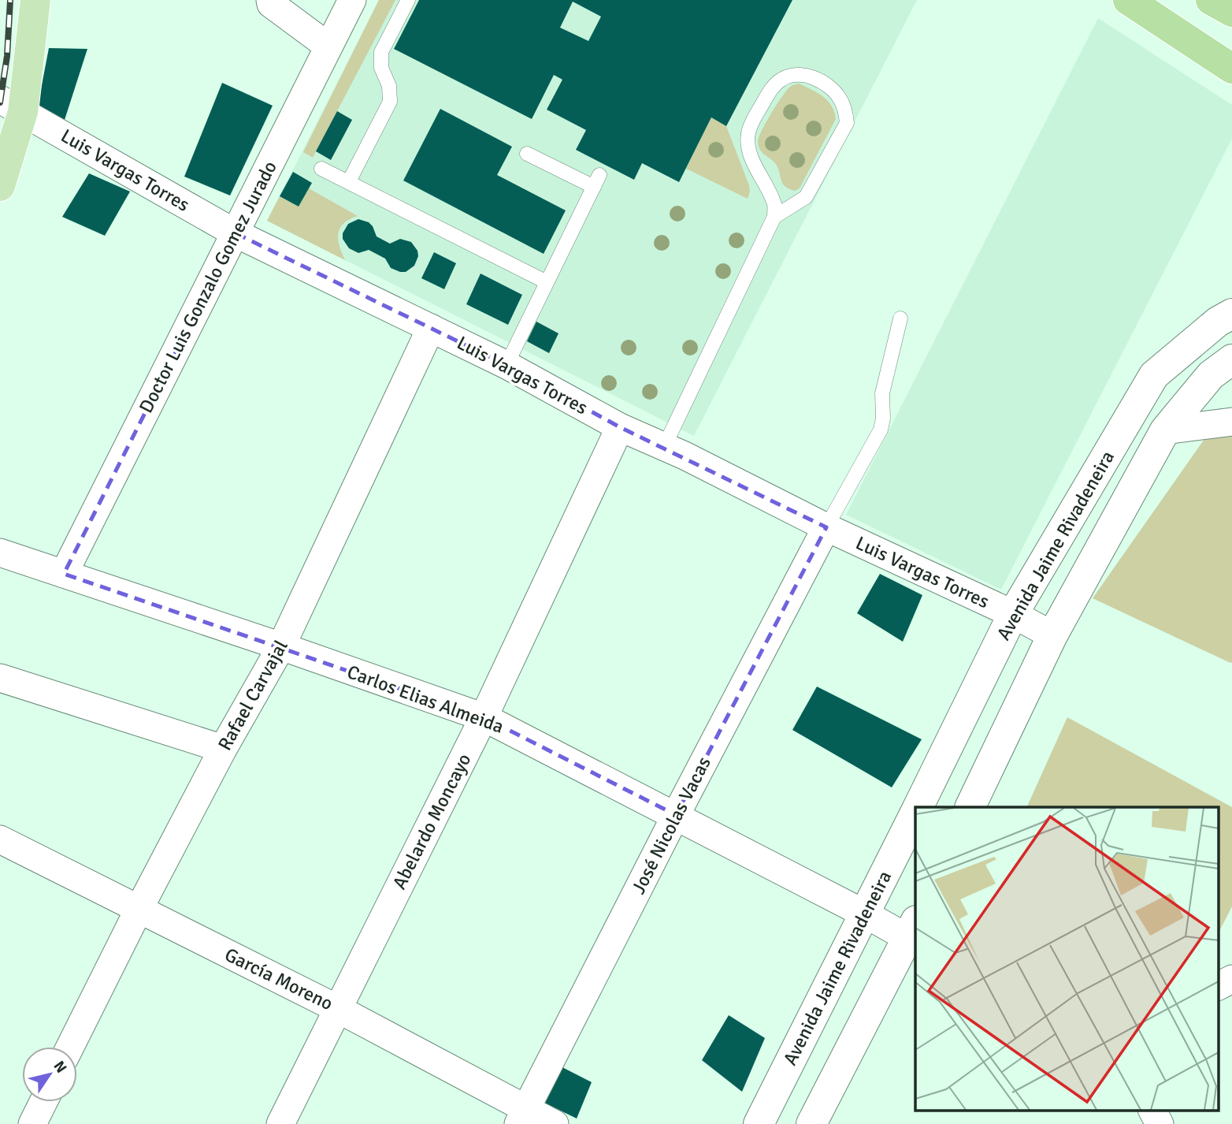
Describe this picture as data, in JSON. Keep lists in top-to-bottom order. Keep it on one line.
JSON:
{"streets":{"main road":["Avenida Jaime Rivadeneira"],"street":["Luis Vargas Torres","Doctor Luis Gonzalo Gomez Jurado","Rafael Carvajal","Carlos Elias Almeida","Abelardo Moncayo","José Nicolas Vacas","García Moreno"]},"crossings":[["Luis Vargas Torres","Doctor Luis Gonzalo Gomez Jurado"],["Luis Vargas Torres","Avenida Jaime Rivadeneira"],["Luis Vargas Torres","Rafael Carvajal"],["Luis Vargas Torres","Abelardo Moncayo"],["Luis Vargas Torres","José Nicolas Vacas"],["Doctor Luis Gonzalo Gomez Jurado","Carlos Elias Almeida"],["Avenida Jaime Rivadeneira","Carlos Elias Almeida"],["Rafael Carvajal","Carlos Elias Almeida"],["Rafael Carvajal","García Moreno"],["Carlos Elias Almeida","Abelardo Moncayo"],["Carlos Elias Almeida","José Nicolas Vacas"],["Abelardo Moncayo","García Moreno"],["José Nicolas Vacas","García Moreno"]],"north":"top right"}
